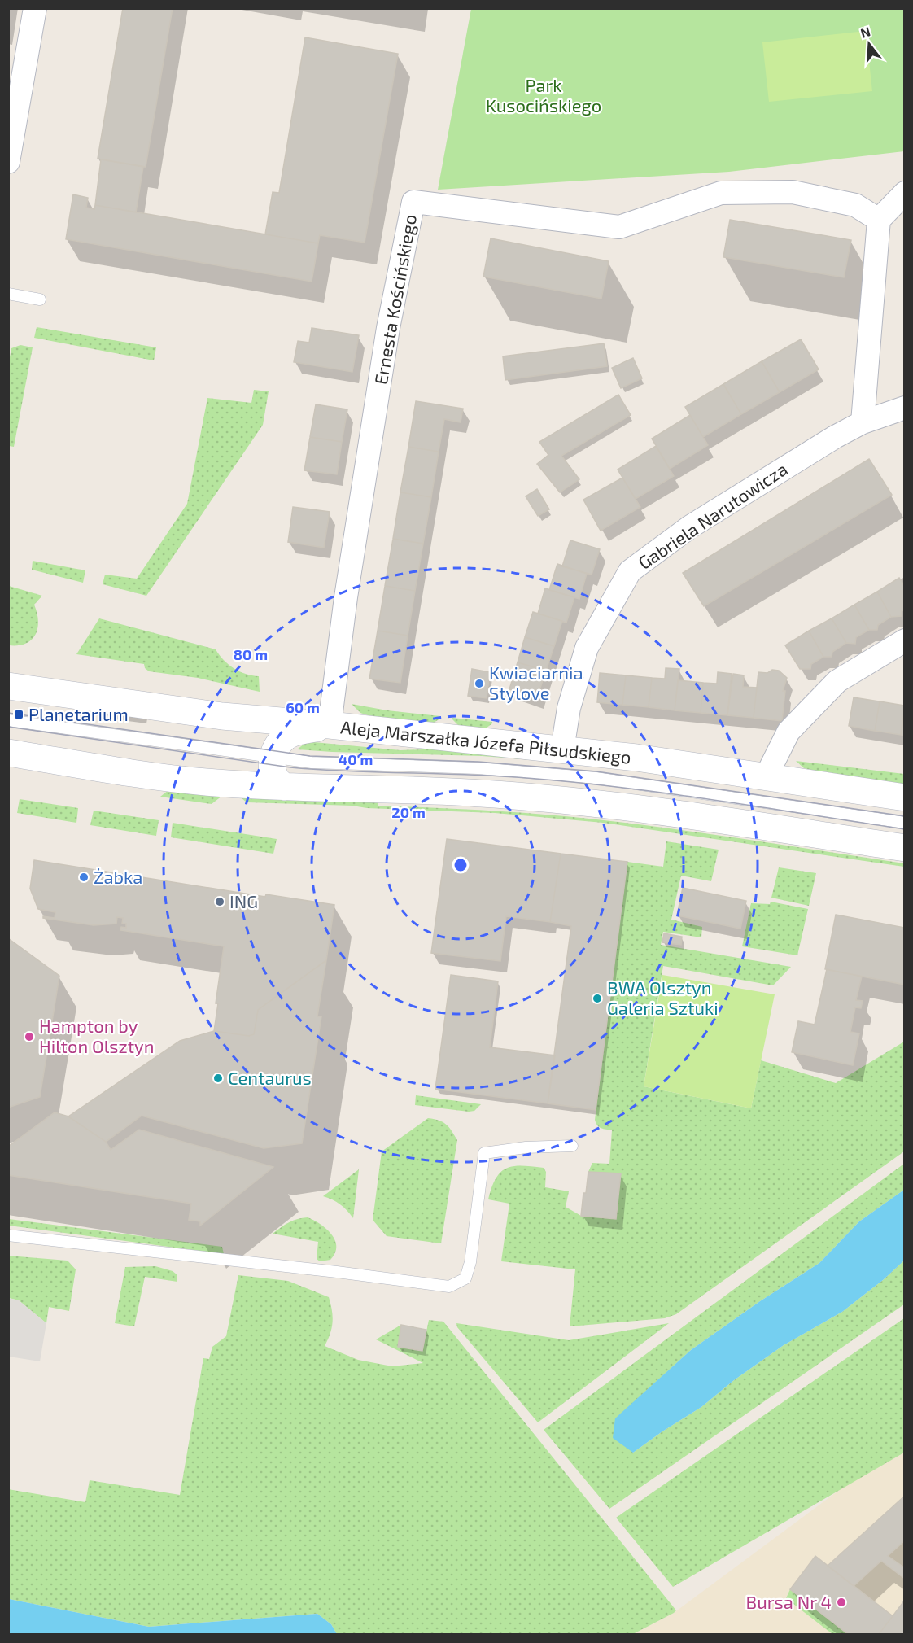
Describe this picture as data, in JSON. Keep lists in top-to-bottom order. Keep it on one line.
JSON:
{"streets":{"street":["Ernesta Kościńskiego","Gabriela Narutowicza","Aleja Marszałka Józefa Piłsudskiego"]},"crossings":[["Ernesta Kościńskiego","Aleja Marszałka Józefa Piłsudskiego"],["Gabriela Narutowicza","Aleja Marszałka Józefa Piłsudskiego"]],"parks":["Park Kusocińskiego"],"places":{"other":["Kwiaciarnia Stylove","Żabka","ING","BWA Olsztyn Galeria Sztuki","Hampton by Hilton Olsztyn","Centaurus","Bursa Nr 4"],"transit":["Planetarium"]},"north":"top","rings":["80 m","60 m","40 m","20 m"]}
